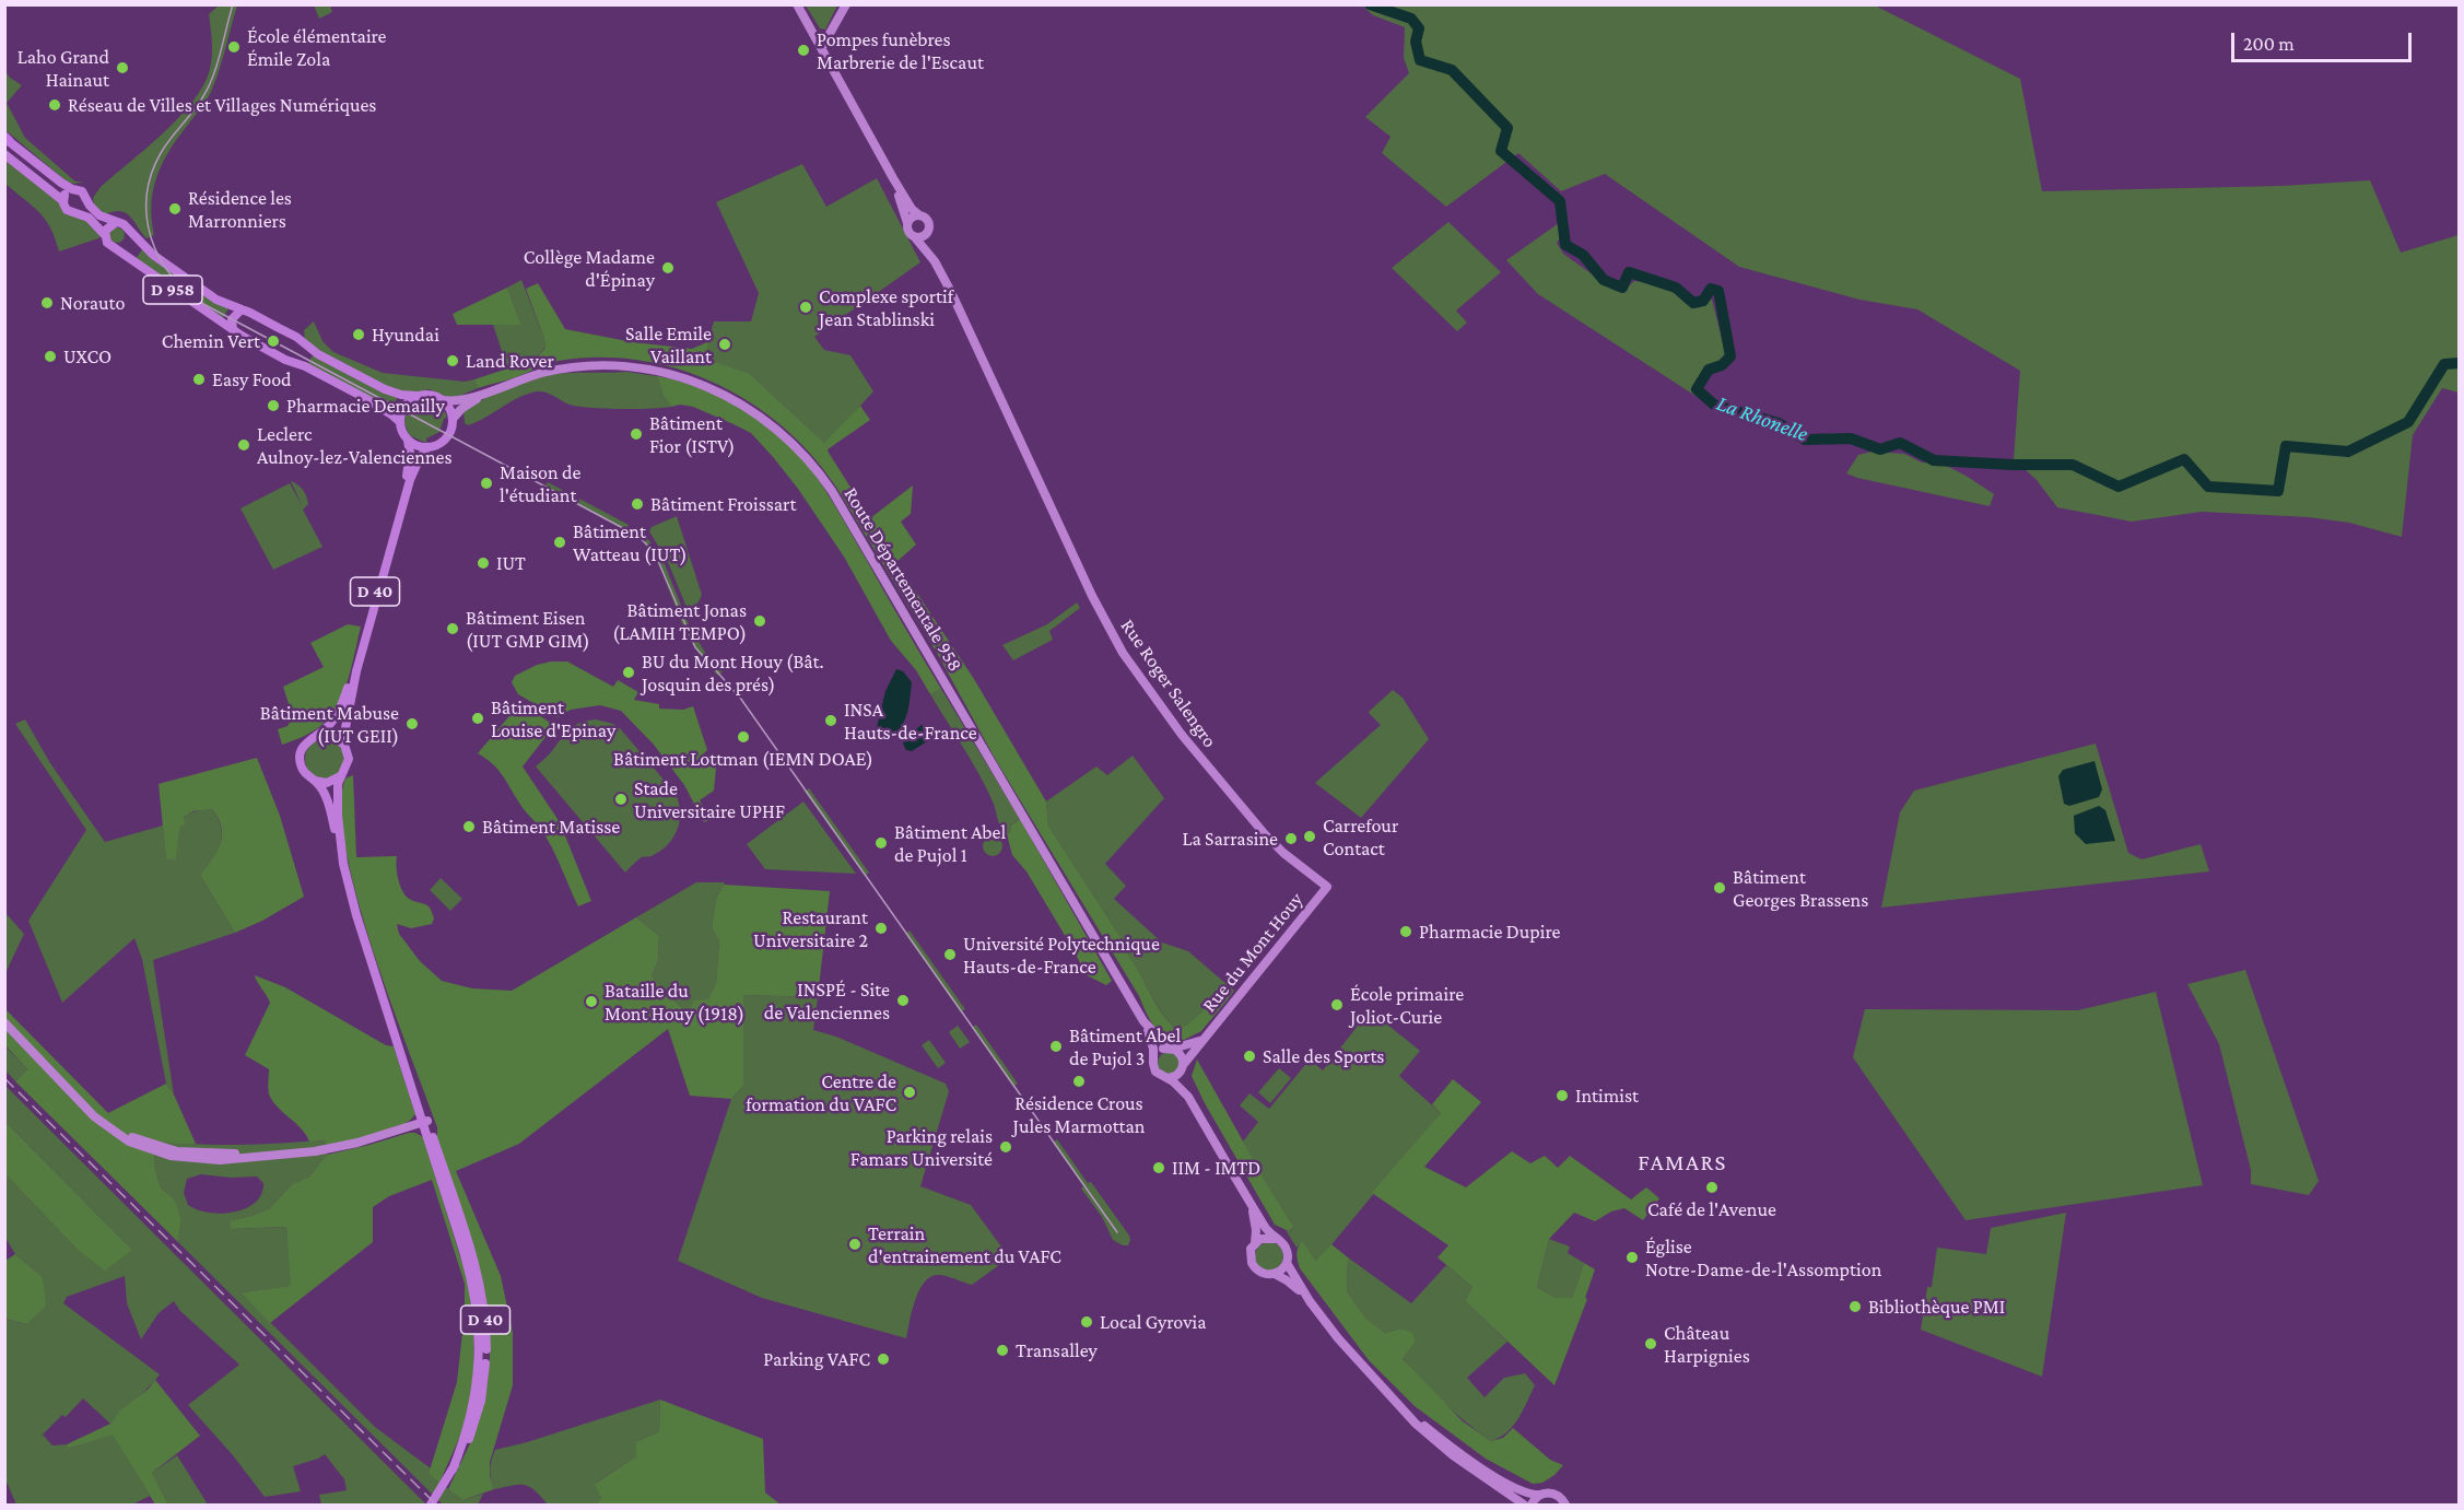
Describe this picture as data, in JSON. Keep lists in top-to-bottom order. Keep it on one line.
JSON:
{"streets":{"main road":["D 958","Route Départementale 958","D 40","Rue Roger Salengro","Rue du Mont Houy"]},"crossings":[["Route Départementale 958","Rue du Mont Houy"],["Rue Roger Salengro","Rue du Mont Houy"]],"districts":["FAMARS"],"water":["La Rhonelle"],"places":["École élémentaire Émile Zola","Pompes funèbres Marbrerie de l'Escaut","Laho Grand Hainaut","Réseau de Villes et Villages Numériques","Résidence les Marronniers","Collège Madame d'Épinay","Norauto","Complexe sportif Jean Stablinski","Hyundai","Chemin Vert","Salle Emile Vaillant","UXCO","Land Rover","Easy Food","Pharmacie Demailly","Bâtiment Fior (ISTV)","Leclerc Aulnoy-lez-Valenciennes","Maison de l'étudiant","Bâtiment Froissart","Bâtiment Watteau (IUT)","IUT","Bâtiment Jonas (LAMIH TEMPO)","Bâtiment Eisen (IUT GMP GIM)","BU du Mont Houy (Bât. Josquin des prés)","Bâtiment Louise d'Epinay","INSA Hauts-de-France","Bâtiment Mabuse (IUT GEII)","Bâtiment Lottman (IEMN DOAE)","Stade Universitaire UPHF","Bâtiment Matisse","Carrefour Contact","La Sarrasine","Bâtiment Abel de Pujol 1","Bâtiment Georges Brassens","Restaurant Universitaire 2","Pharmacie Dupire","Université Polytechnique Hauts-de-France","INSPÉ - Site de Valenciennes","Bataille du Mont Houy (1918)","École primaire Joliot-Curie","Bâtiment Abel de Pujol 3","Salle des Sports","Résidence Crous Jules Marmottan","Centre de formation du VAFC","Intimist","Parking relais Famars Université","IIM - IMTD","Café de l'Avenue","Terrain d'entrainement du VAFC","Église Notre-Dame-de-l'Assomption","Bibliothèque PMI","Local Gyrovia","Château Harpignies","Transalley","Parking VAFC"],"scale_bar":"200 m"}
